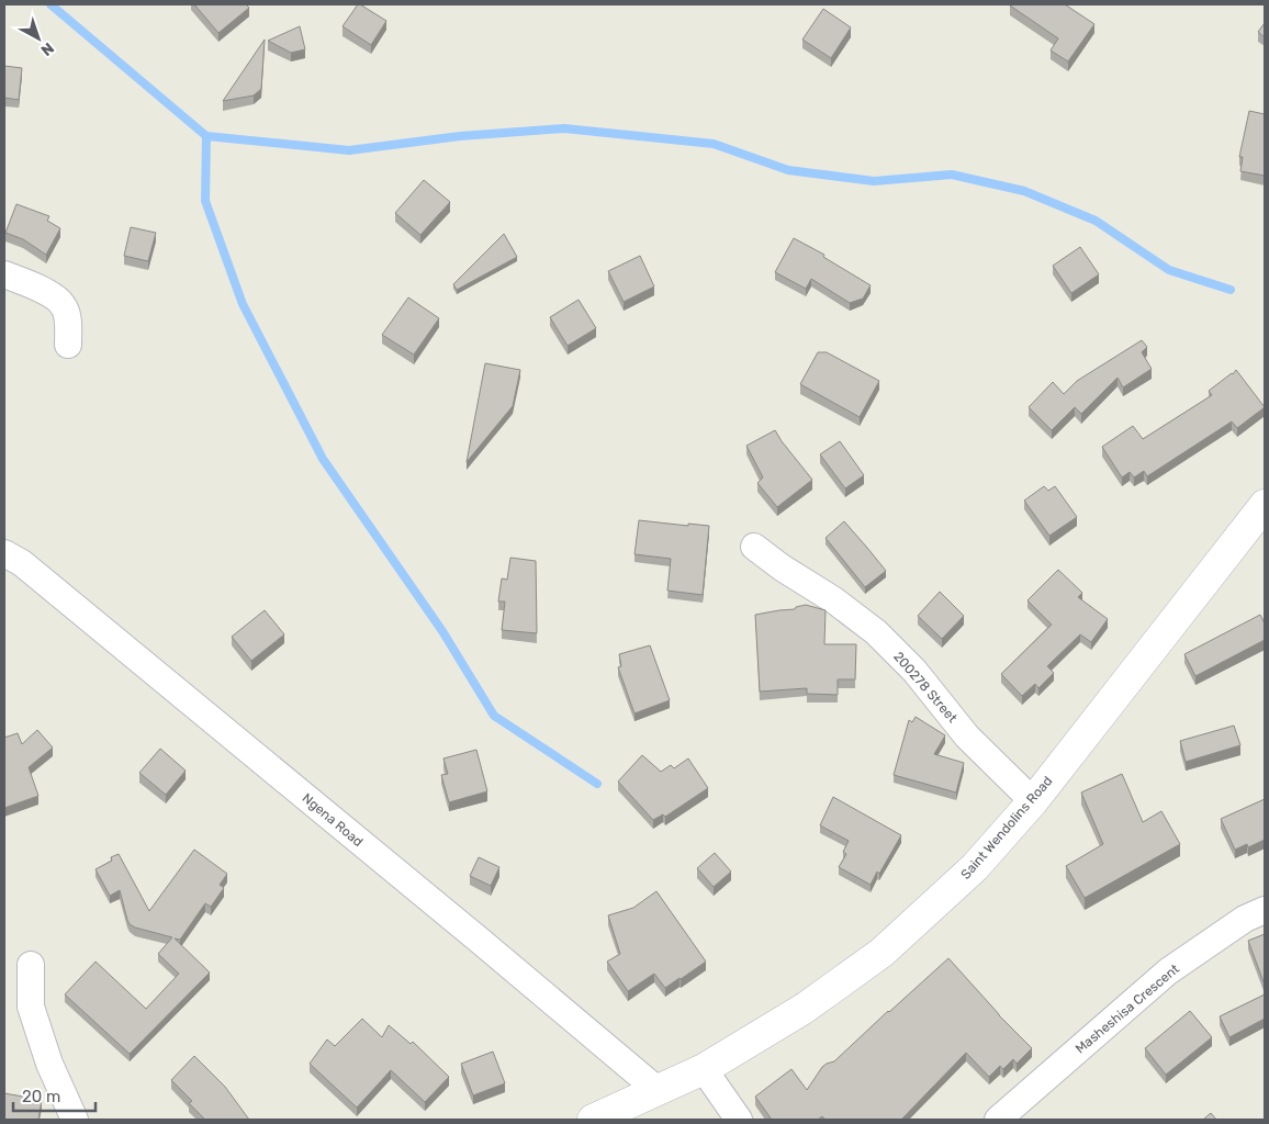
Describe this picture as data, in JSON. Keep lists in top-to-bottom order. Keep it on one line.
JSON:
{"streets":{"street":["200278 Street","Ngena Road","Saint Wendolins Road","Masheshisa Crescent"]},"crossings":[["200278 Street","Saint Wendolins Road"],["Ngena Road","Saint Wendolins Road"]],"scale_bar":"20 m","north":"bottom right"}
